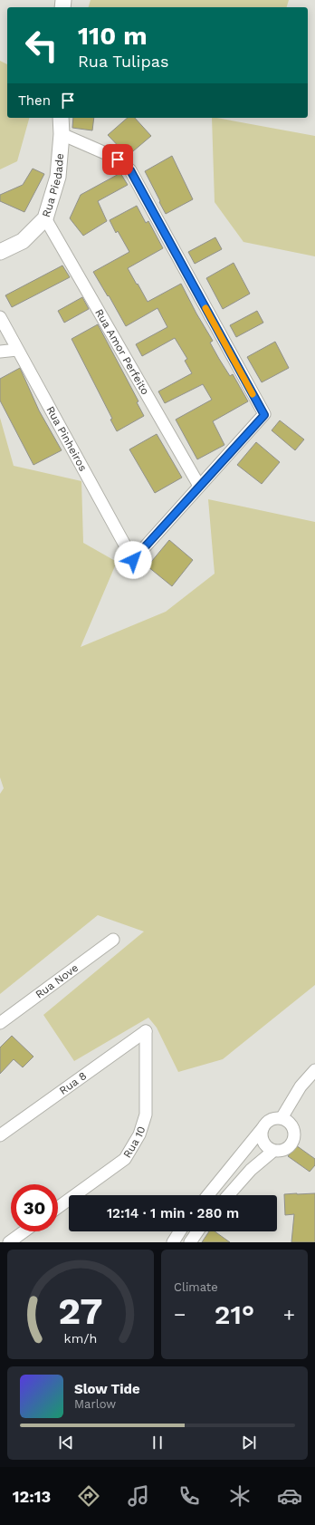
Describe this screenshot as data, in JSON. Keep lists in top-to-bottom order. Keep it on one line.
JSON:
{"streets":{"street":["Rua Piedade","Rua Amor Perfeito","Rua Pinheiros","Rua Nove","Rua 8","Rua 10"]},"crossings":[["Rua Piedade","Rua Amor Perfeito"],["Rua Amor Perfeito","Rua Pinheiros"],["Rua 8","Rua 10"]],"page":{"turn":["110 m","Rua Tulipas"],"then":"Then","limit":"30","trip":"12:14 · 1 min · 280 m","tile":"Climate","heat":["−","21°","+"],"song":["Slow Tide","Marlow"],"tabs":"12:13","gauge":["27","km/h"]}}
